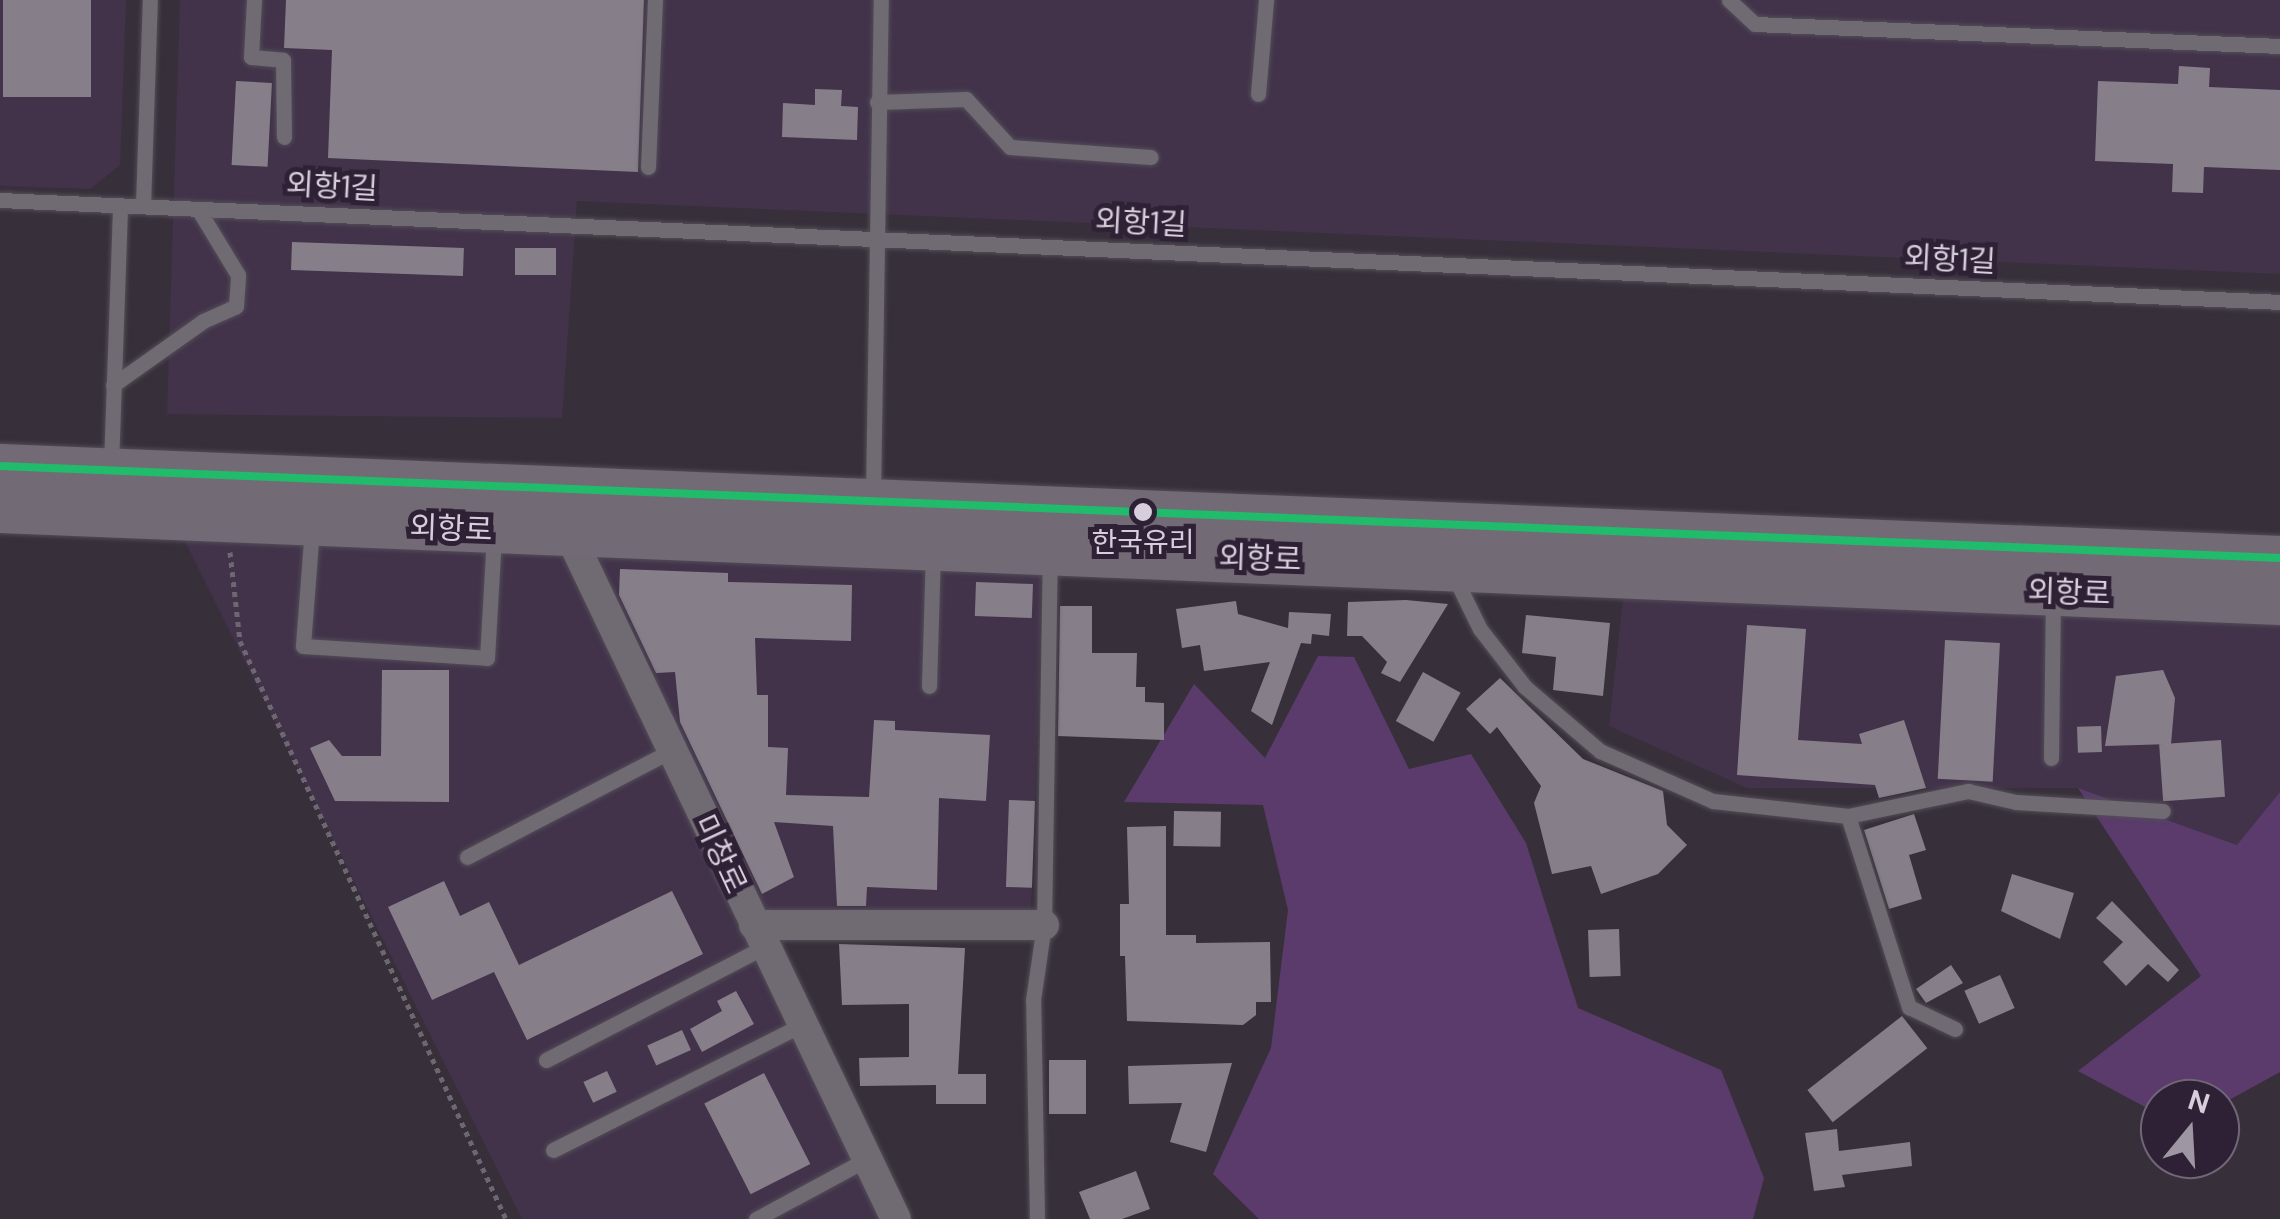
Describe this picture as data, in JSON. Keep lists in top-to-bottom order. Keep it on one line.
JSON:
{"streets":{"main road":["외항로"],"street":["미창로"],"lane":["외항1길"]},"crossings":[["외항로","미창로"]],"places":["한국유리"],"north":"top"}
